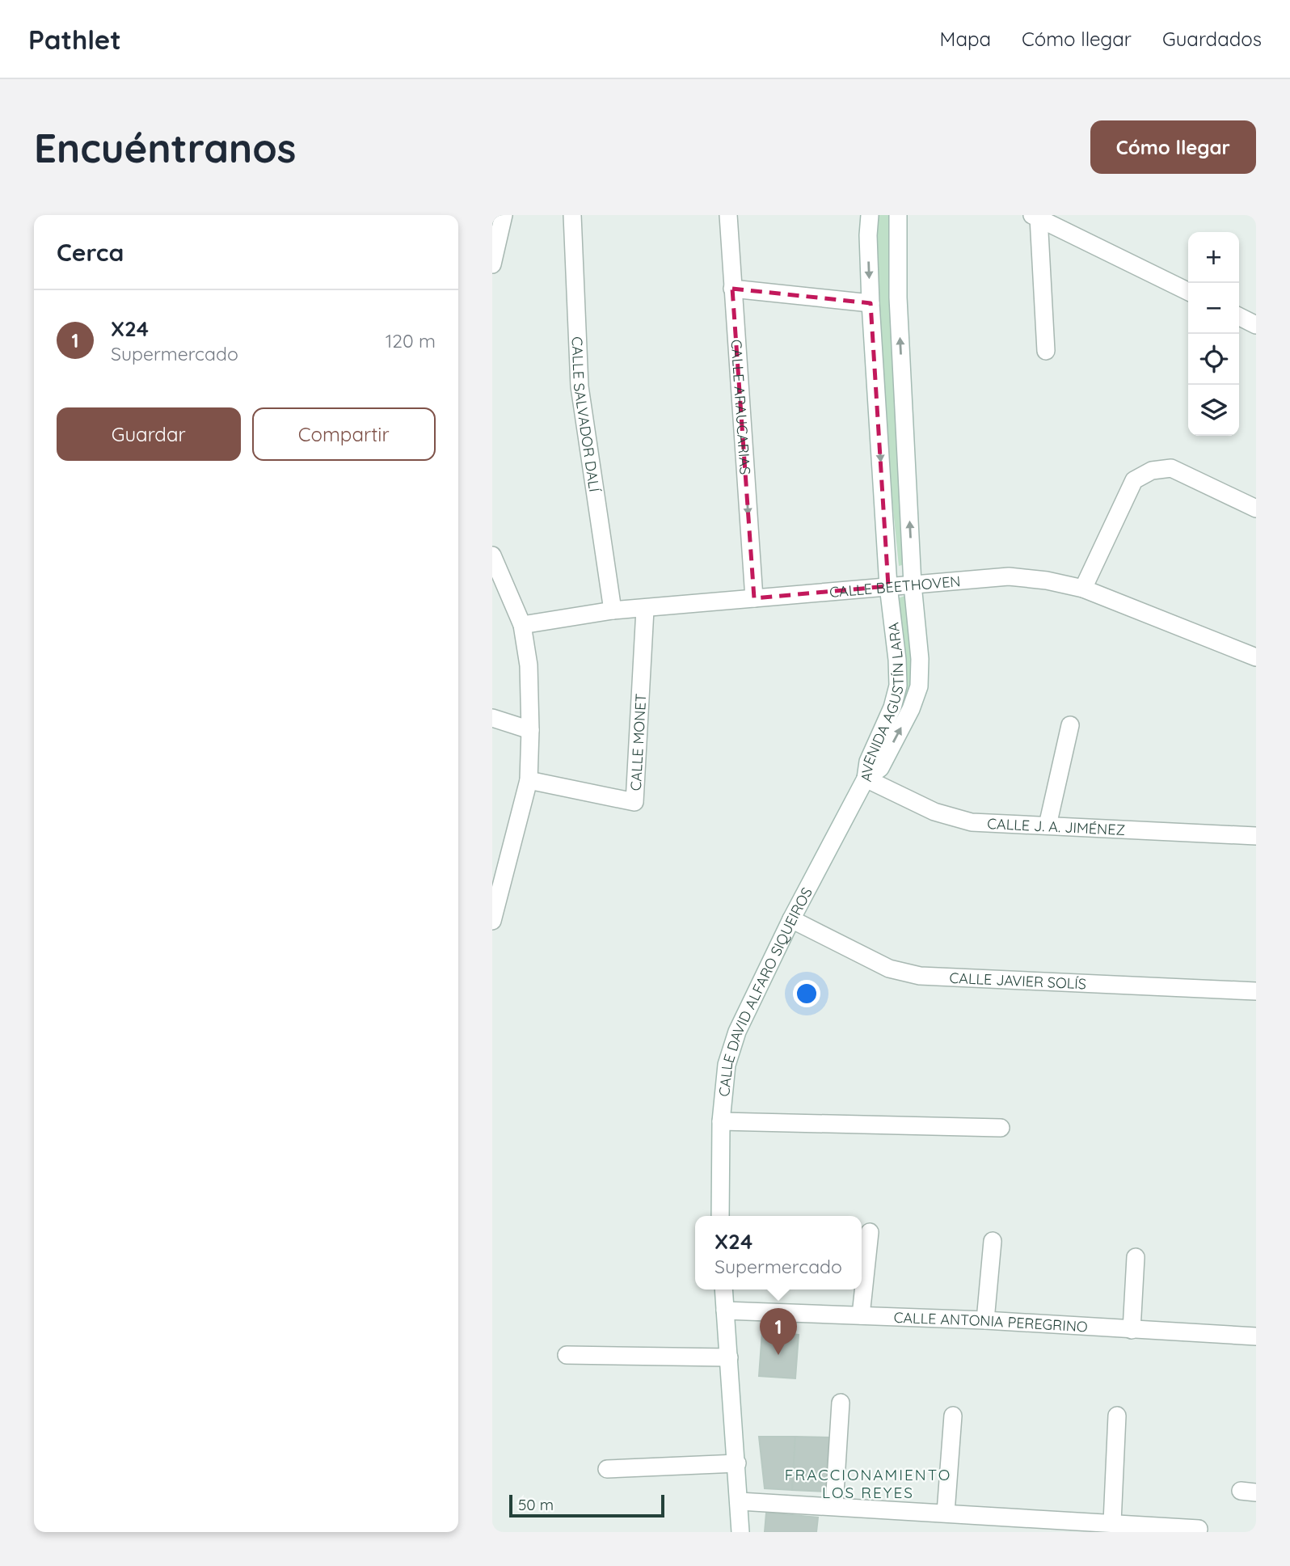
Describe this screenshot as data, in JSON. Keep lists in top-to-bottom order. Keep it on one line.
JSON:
{"streets":{"street":["CALLE ARAUCARIAS","CALLE SALVADOR DALÍ","CALLE BEETHOVEN","AVENIDA AGUSTÍN LARA","CALLE MONET","CALLE J. A. JIMÉNEZ","CALLE JAVIER SOLÍS","CALLE DAVID ALFARO SIQUEIROS","CALLE ANTONIA PEREGRINO"]},"crossings":[["CALLE ARAUCARIAS","CALLE BEETHOVEN"],["CALLE SALVADOR DALÍ","CALLE BEETHOVEN"],["CALLE BEETHOVEN","AVENIDA AGUSTÍN LARA"],["CALLE BEETHOVEN","CALLE MONET"],["AVENIDA AGUSTÍN LARA","CALLE J. A. JIMÉNEZ"],["AVENIDA AGUSTÍN LARA","CALLE DAVID ALFARO SIQUEIROS"],["CALLE J. A. JIMÉNEZ","CALLE DAVID ALFARO SIQUEIROS"],["CALLE JAVIER SOLÍS","CALLE DAVID ALFARO SIQUEIROS"]],"one_way":["CALLE ARAUCARIAS"],"districts":["FRACCIONAMIENTO LOS REYES"],"scale_bar":"50 m","page":{"header":"Pathlet","nav":["Mapa","Cómo llegar","Guardados"],"buttons":["Cómo llegar",["Guardar","Compartir"]],"title":"Encuéntranos","heading":"Cerca","map_buttons":["+","−"],"list":[{"mark":"1","name":"X24","note":"Supermercado","value":"120 m"}],"popup":["X24","Supermercado"],"pins":"1","scale":"50 m"}}
